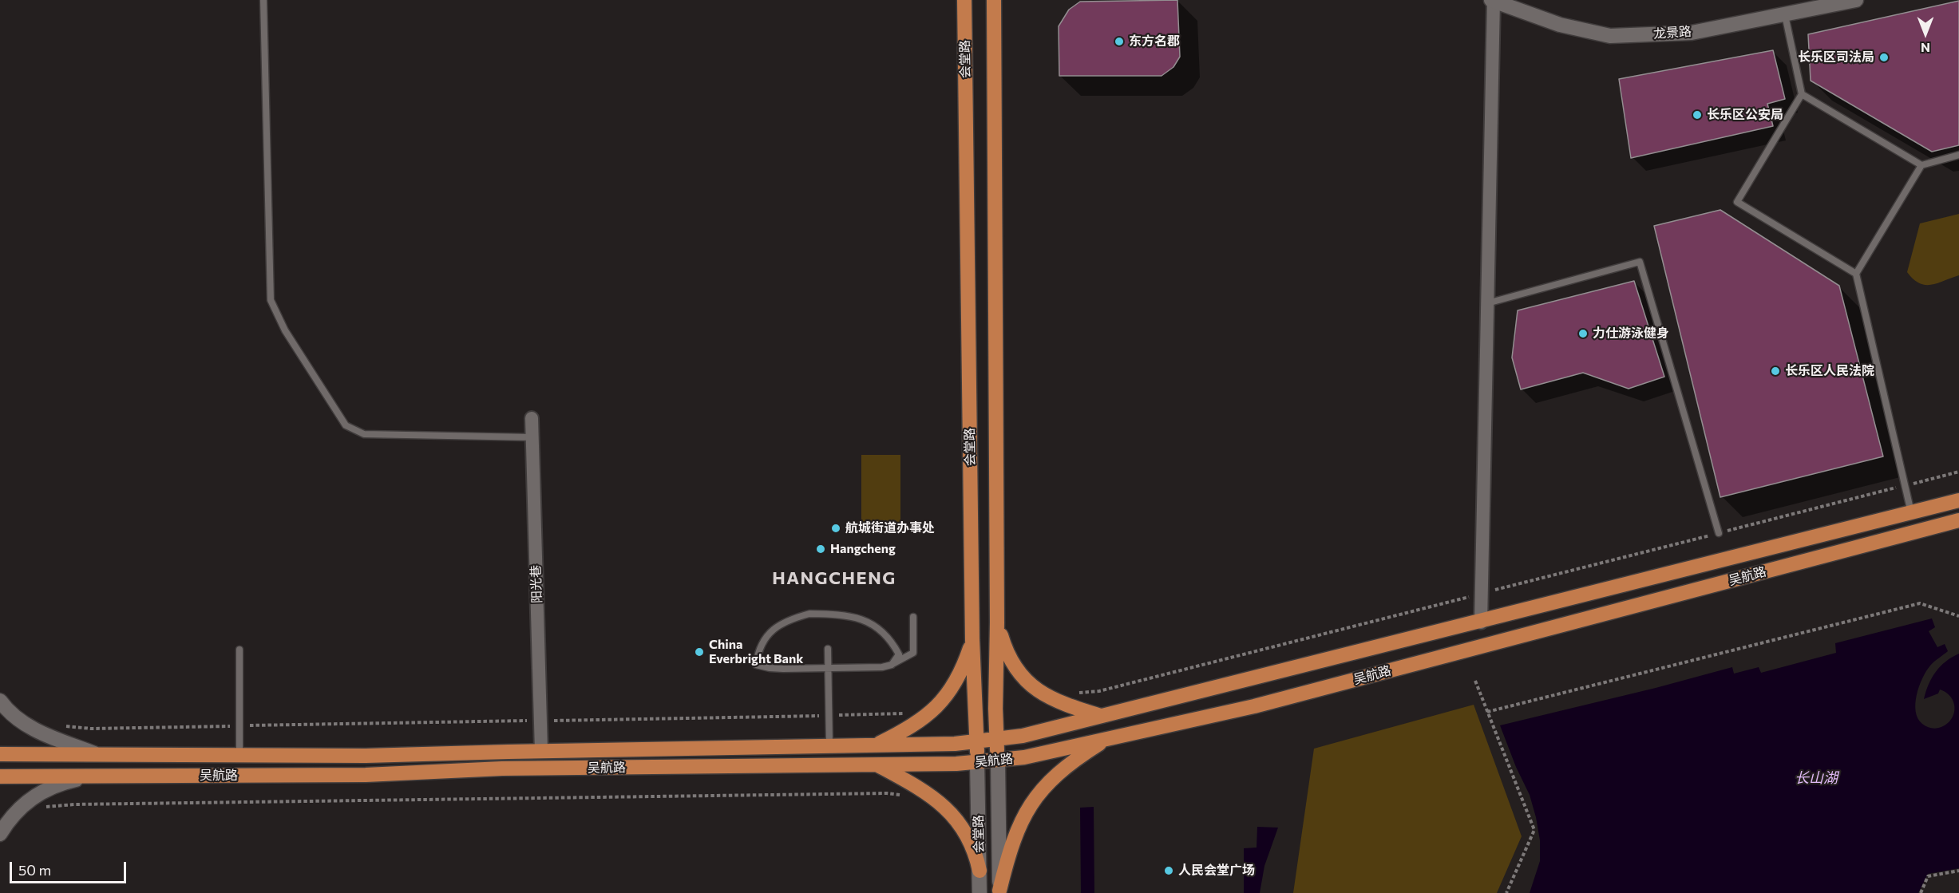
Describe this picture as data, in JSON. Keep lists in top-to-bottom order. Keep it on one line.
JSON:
{"streets":{"main road":["龙景路","会堂路","吴航路"],"street":["阳光巷"]},"crossings":[["会堂路","吴航路"],["吴航路","阳光巷"]],"districts":["HANGCHENG"],"water":["长山湖"],"places":["东方名郡","长乐区司法局","长乐区公安局","力仕游泳健身","长乐区人民法院","航城街道办事处","Hangcheng","China Everbright Bank","人民会堂广场"],"scale_bar":"50 m","north":"bottom"}
